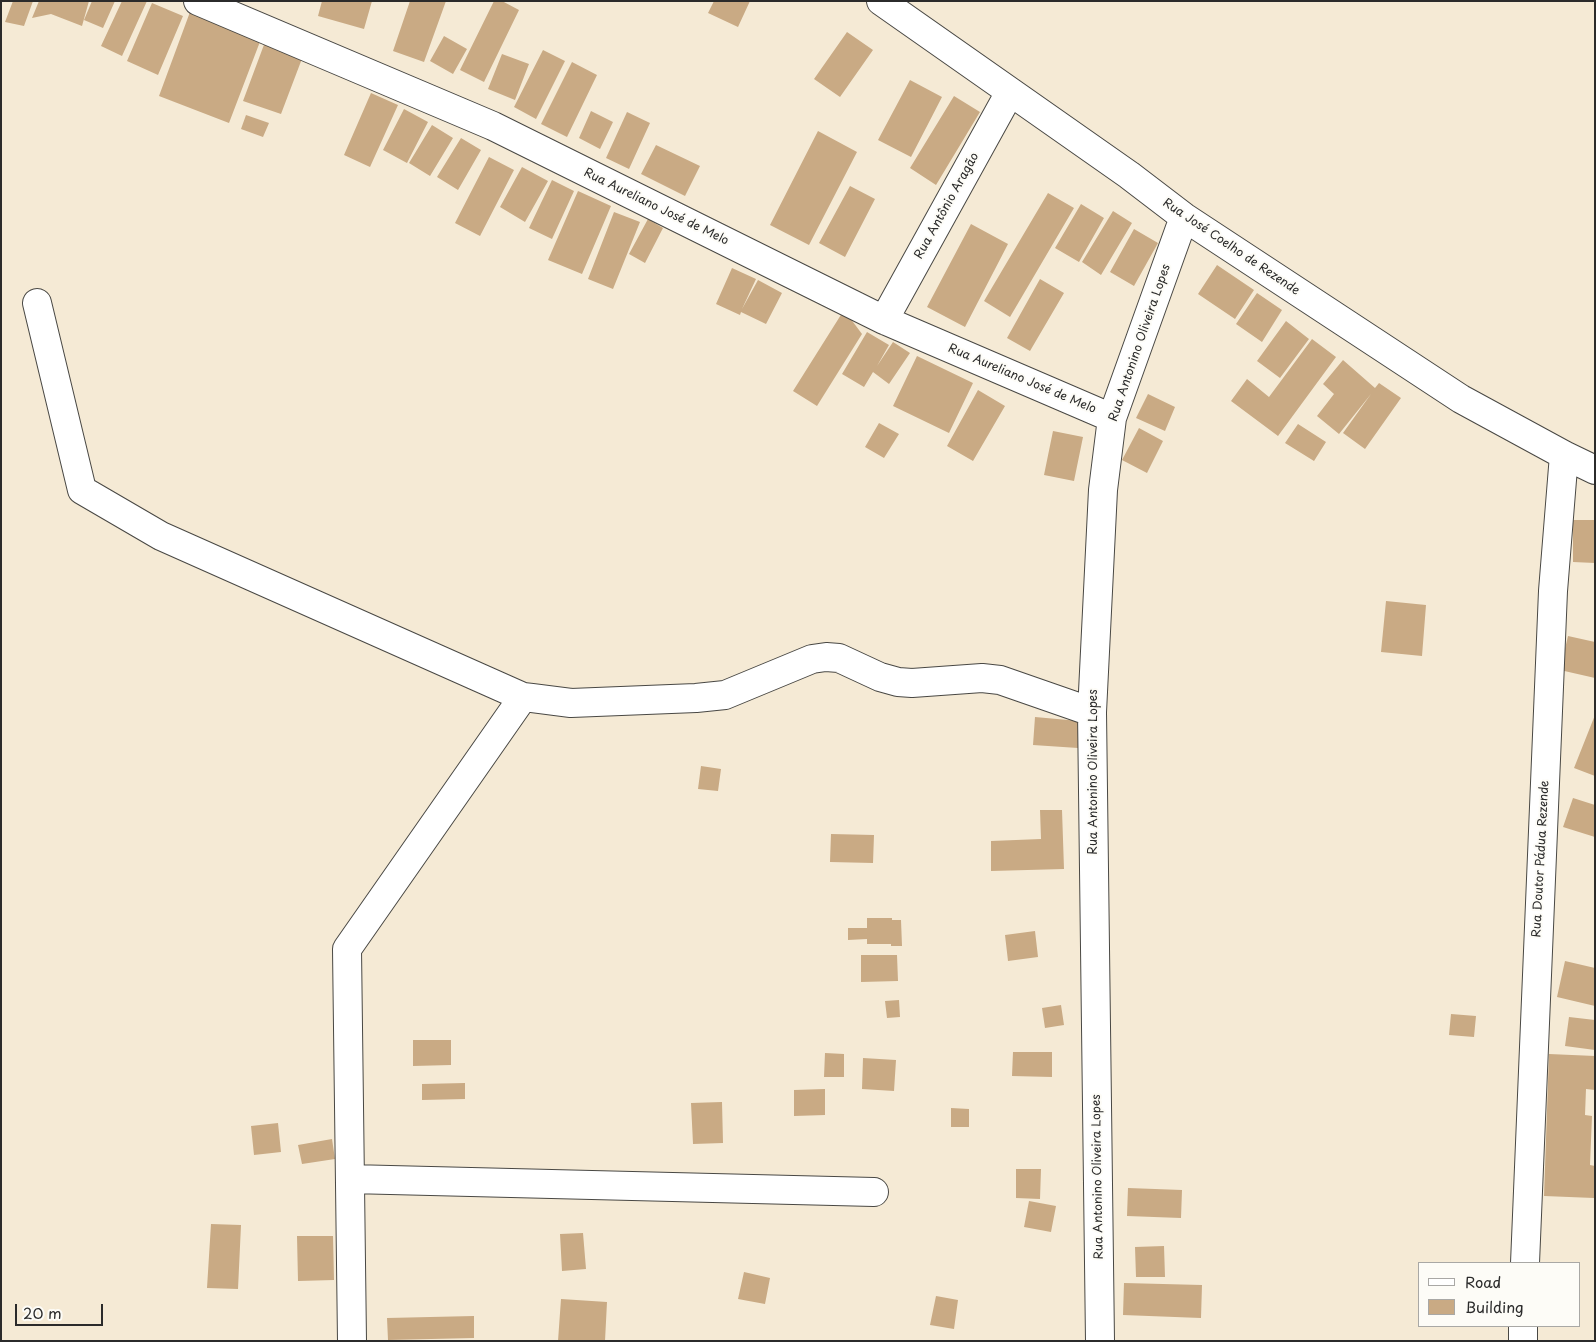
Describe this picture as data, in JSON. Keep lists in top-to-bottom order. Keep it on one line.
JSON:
{"streets":{"street":["Rua Antônio Aragão","Rua Aureliano José de Melo","Rua José Coelho de Rezende","Rua Antonino Oliveira Lopes","Rua Doutor Pádua Rezende"]},"crossings":[["Rua Antônio Aragão","Rua Aureliano José de Melo"],["Rua Antônio Aragão","Rua José Coelho de Rezende"],["Rua Aureliano José de Melo","Rua Antonino Oliveira Lopes"],["Rua José Coelho de Rezende","Rua Antonino Oliveira Lopes"],["Rua José Coelho de Rezende","Rua Doutor Pádua Rezende"]],"legend":["Road","Building"],"scale_bar":"20 m"}
